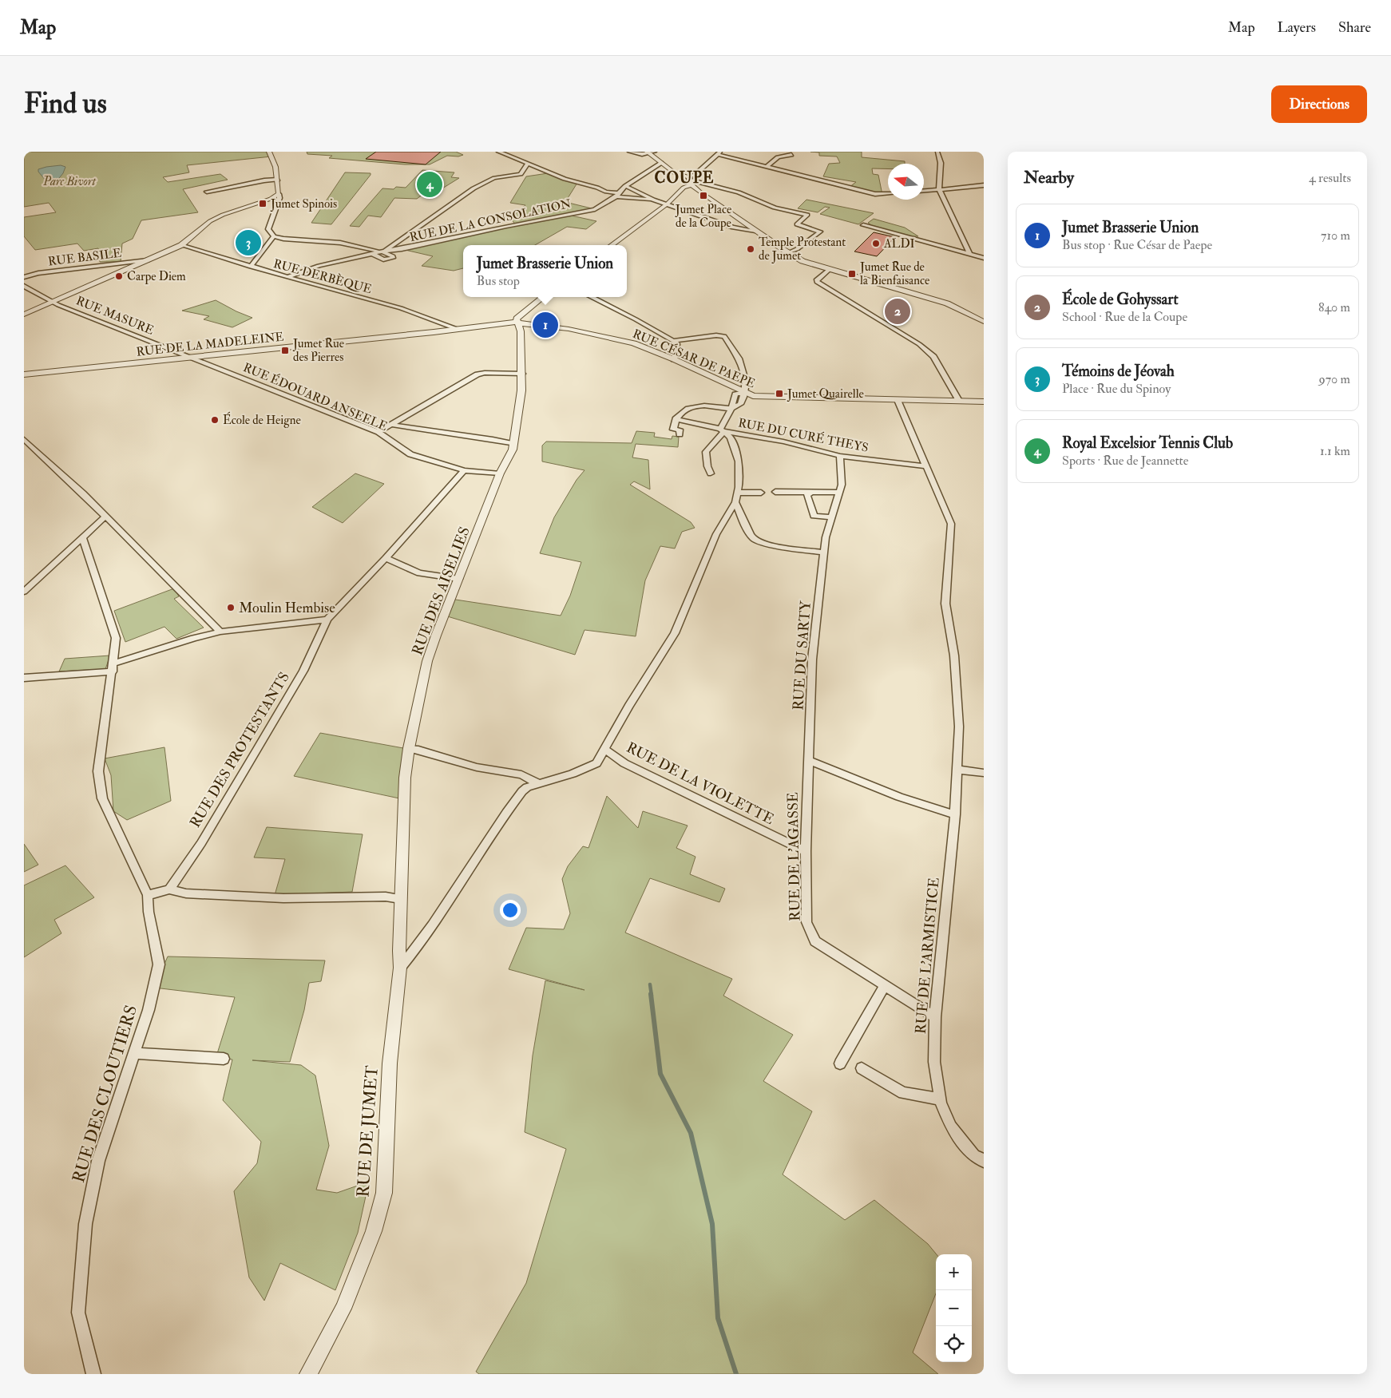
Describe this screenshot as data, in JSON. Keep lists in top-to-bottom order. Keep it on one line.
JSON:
{"streets":{"street":["RUE DE LA CONSOLATION","RUE BASILE","RUE DERBÈQUE","RUE MASURE","RUE DE LA MADELEINE","RUE CÉSAR DE PAEPE","RUE ÉDOUARD ANSEELE","RUE DU CURÉ THEYS","RUE DES AISELIES","RUE DU SARTY","RUE DES PROTESTANTS","RUE DE LA VIOLETTE","RUE DE L'AGASSE","RUE DE L'ARMISTICE","RUE DES CLOUTIERS","RUE DE JUMET"]},"crossings":[["RUE DERBÈQUE","RUE DE LA MADELEINE"],["RUE MASURE","RUE DE LA MADELEINE"],["RUE MASURE","RUE ÉDOUARD ANSEELE"],["RUE DE LA MADELEINE","RUE CÉSAR DE PAEPE"],["RUE DE LA MADELEINE","RUE ÉDOUARD ANSEELE"],["RUE DE LA MADELEINE","RUE DES AISELIES"],["RUE CÉSAR DE PAEPE","RUE DES AISELIES"],["RUE CÉSAR DE PAEPE","RUE DE L'ARMISTICE"],["RUE ÉDOUARD ANSEELE","RUE DES AISELIES"],["RUE ÉDOUARD ANSEELE","RUE DES PROTESTANTS"],["RUE DU CURÉ THEYS","RUE DU SARTY"],["RUE DU CURÉ THEYS","RUE DE L'ARMISTICE"],["RUE DES AISELIES","RUE DE JUMET"],["RUE DU SARTY","RUE DE L'AGASSE"],["RUE DE LA VIOLETTE","RUE DE L'AGASSE"],["RUE DE L'AGASSE","RUE DE L'ARMISTICE"]],"districts":["COUPE"],"parks":["Parc Bivort"],"places":{"transit":["Jumet Place de la Coupe","Jumet Spinois","Jumet Rue de la Bienfaisance","Jumet Rue des Pierres","Jumet Quairelle"],"other":["ALDI","Temple Protestant de Jumet","Carpe Diem","École de Heigne","Moulin Hembise"]},"north":"left","page":{"header":"Map","nav":["Map","Layers","Share"],"buttons":"Directions","title":"Find us","heading":["Nearby","4 results"],"pins":["4","3","2","1"],"list":[{"mark":"1","name":"Jumet Brasserie Union","note":"Bus stop · Rue César de Paepe","value":"710 m"},{"mark":"2","name":"École de Gohyssart","note":"School · Rue de la Coupe","value":"840 m"},{"mark":"3","name":"Témoins de Jéovah","note":"Place · Rue du Spinoy","value":"970 m"},{"mark":"4","name":"Royal Excelsior Tennis Club","note":"Sports · Rue de Jeannette","value":"1.1 km"}],"popup":["Jumet Brasserie Union","Bus stop"],"map_buttons":["+","−"]}}
